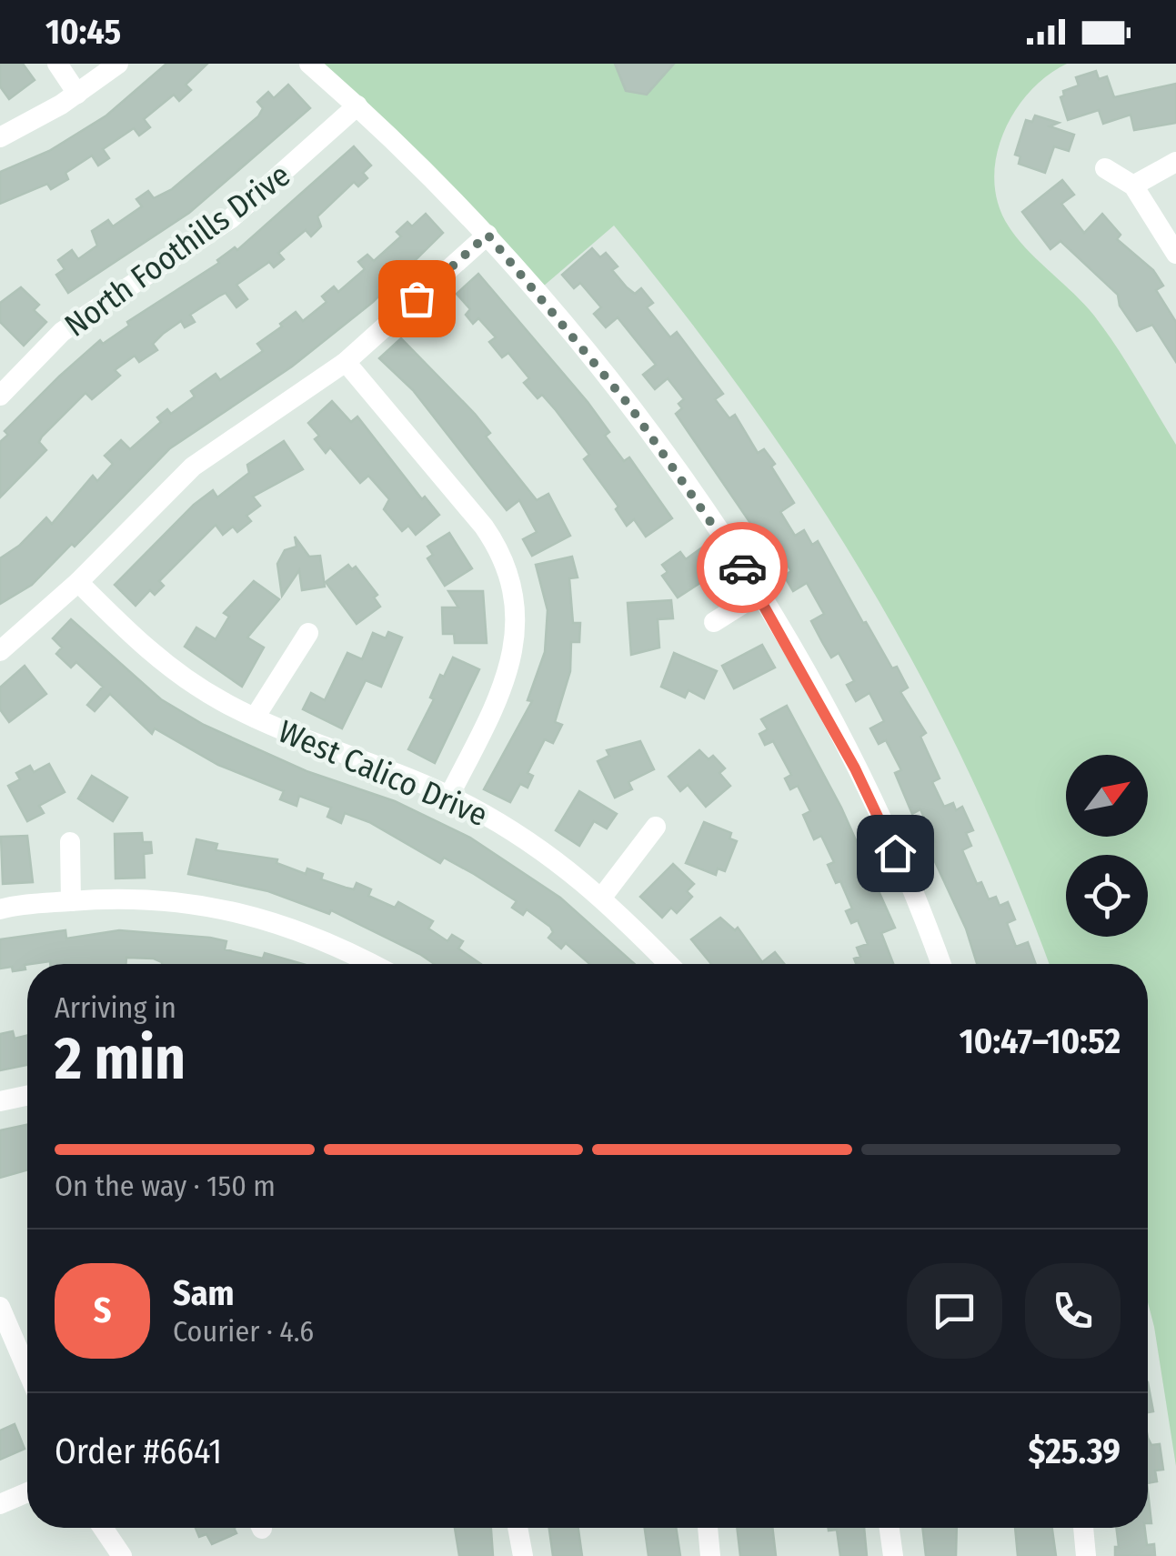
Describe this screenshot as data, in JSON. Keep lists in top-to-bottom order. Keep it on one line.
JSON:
{"streets":{"street":["North Foothills Drive","West Calico Drive"]},"north":"top right","page":{"status":"10:45","heading":["2 min","Arriving in","10:47–10:52"],"panel":["Sam","Courier · 4.6","Order #6641","$25.39"],"bar":"On the way · 150 m","round":"S"}}
